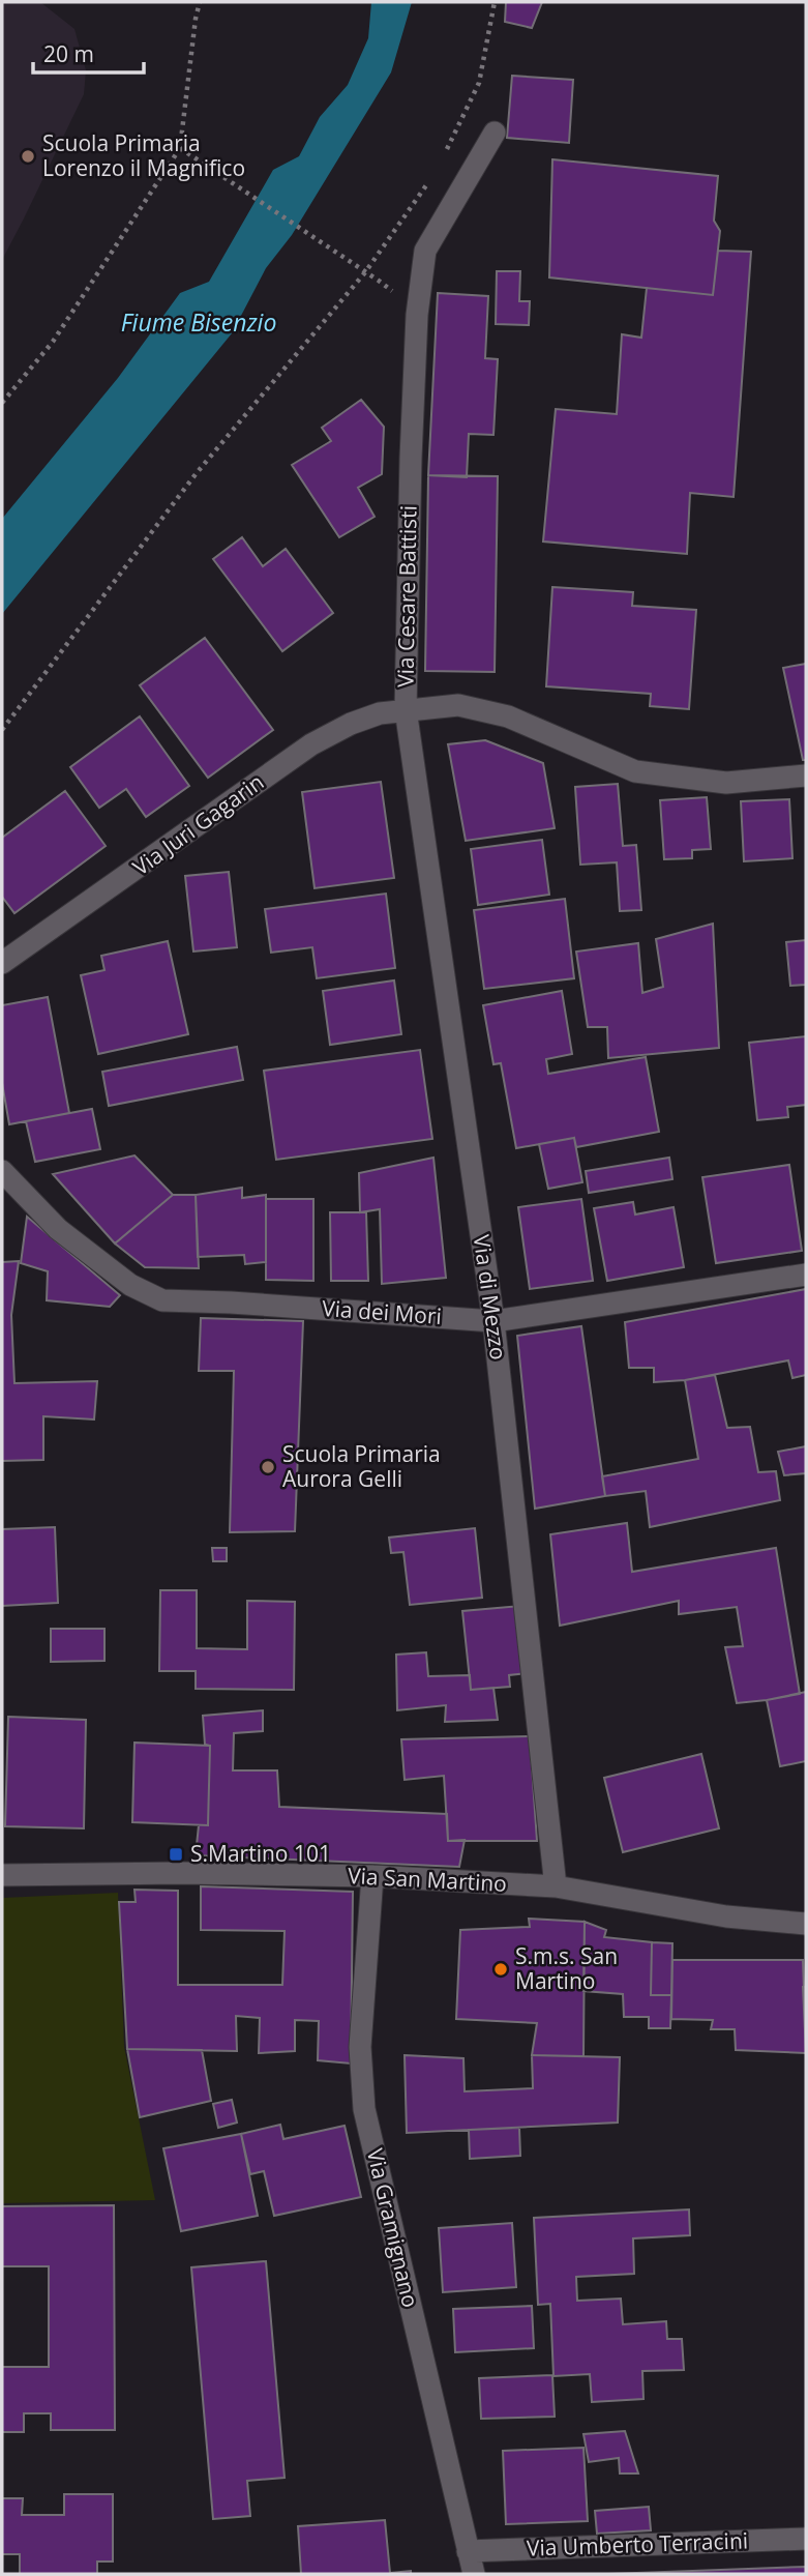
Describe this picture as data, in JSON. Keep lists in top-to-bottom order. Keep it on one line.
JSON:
{"streets":{"street":["Via Cesare Battisti","Via Juri Gagarin","Via di Mezzo","Via dei Mori","Via San Martino","Via Gramignano","Via Umberto Terracini"]},"crossings":[["Via Cesare Battisti","Via Juri Gagarin"],["Via Cesare Battisti","Via di Mezzo"],["Via Juri Gagarin","Via di Mezzo"],["Via di Mezzo","Via dei Mori"],["Via di Mezzo","Via San Martino"],["Via San Martino","Via Gramignano"],["Via Gramignano","Via Umberto Terracini"]],"water":["Fiume Bisenzio"],"places":{"other":["Scuola Primaria Lorenzo il Magnifico","Scuola Primaria Aurora Gelli","S.m.s. San Martino"],"transit":["S.Martino 101"]},"scale_bar":"20 m"}
